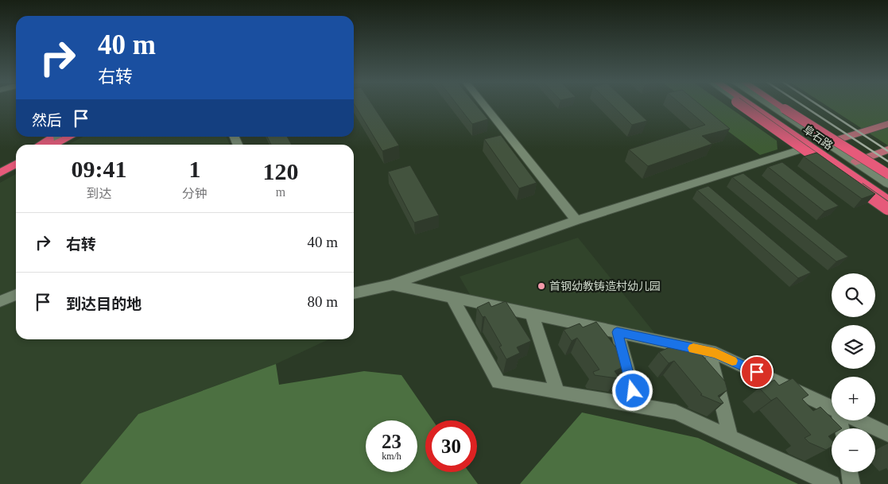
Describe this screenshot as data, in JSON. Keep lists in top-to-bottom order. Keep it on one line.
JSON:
{"streets":{"highway":["阜石路"]},"places":["首钢幼教铸造村幼儿园"],"page":{"turn":["40 m","右转"],"then":"然后","eta":["09:41","到达","1","分钟","120","m"],"list":[{"name":"右转","value":"40 m"},{"name":"到达目的地","value":"80 m"}],"map_buttons":["+","−"],"speed":"23 km/h","limit":"30"}}
